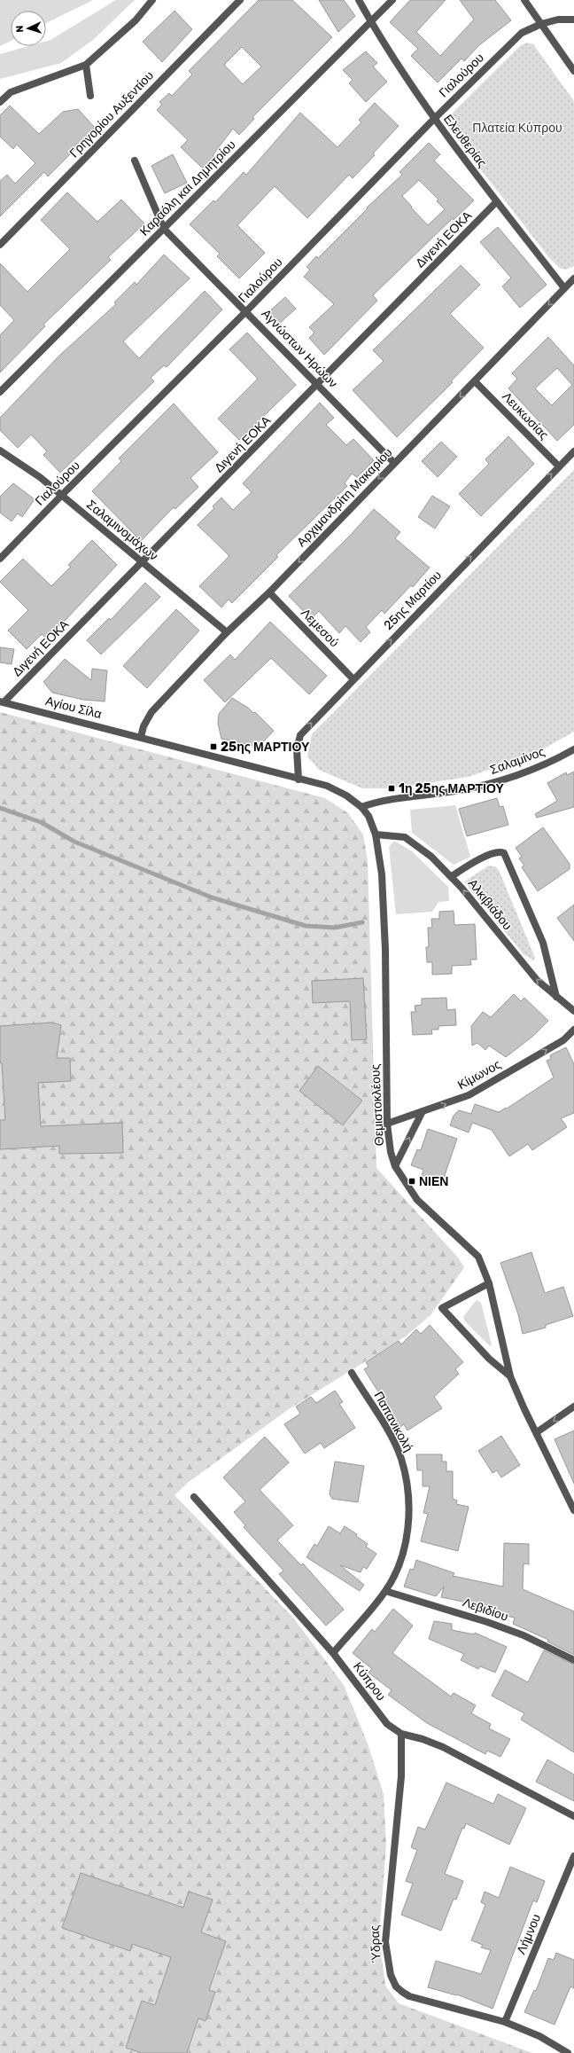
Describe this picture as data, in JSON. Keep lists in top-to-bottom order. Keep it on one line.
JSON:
{"streets":{"street":["Γιαλούρου","Γρηγορίου Αυξεντίου","Ελευθερίας","Καραόλη και Δημητρίου","Διγενή ΕΟΚΑ","Αγνώστων Ηρώων","Λευκωσίας","Αρχιμανδρίτη Μακαρίου","Σαλαμινομάχων","25ης Μαρτίου","Λεμεσού","Αγίου Σίλα","Σαλαμίνος","Αλκιβιάδου","Κίμωνος","Θεμιστοκλέους","Παπανικολή","Λεβιδίου","Κύπρου","Λήμνου","Ύδρας"]},"crossings":[["Γιαλούρου","Ελευθερίας"],["Γιαλούρου","Αγνώστων Ηρώων"],["Γιαλούρου","Σαλαμινομάχων"],["Ελευθερίας","Καραόλη και Δημητρίου"],["Ελευθερίας","Διγενή ΕΟΚΑ"],["Ελευθερίας","Αρχιμανδρίτη Μακαρίου"],["Καραόλη και Δημητρίου","Αγνώστων Ηρώων"],["Διγενή ΕΟΚΑ","Αγνώστων Ηρώων"],["Διγενή ΕΟΚΑ","Σαλαμινομάχων"],["Διγενή ΕΟΚΑ","Αγίου Σίλα"],["Αγνώστων Ηρώων","Αρχιμανδρίτη Μακαρίου"],["Λευκωσίας","Αρχιμανδρίτη Μακαρίου"],["Λευκωσίας","25ης Μαρτίου"],["Αρχιμανδρίτη Μακαρίου","Σαλαμινομάχων"],["Αρχιμανδρίτη Μακαρίου","Λεμεσού"],["Αρχιμανδρίτη Μακαρίου","Αγίου Σίλα"],["25ης Μαρτίου","Λεμεσού"],["25ης Μαρτίου","Αγίου Σίλα"],["25ης Μαρτίου","Θεμιστοκλέους"],["Αγίου Σίλα","Θεμιστοκλέους"],["Σαλαμίνος","Θεμιστοκλέους"],["Αλκιβιάδου","Θεμιστοκλέους"],["Κίμωνος","Θεμιστοκλέους"],["Παπανικολή","Λεβιδίου"],["Παπανικολή","Κύπρου"],["Κύπρου","Ύδρας"],["Λήμνου","Ύδρας"]],"one_way":["Αρχιμανδρίτη Μακαρίου","25ης Μαρτίου","Αλκιβιάδου","Κίμωνος"],"parks":["Πλατεία Κύπρου"],"places":{"transit":["25ης ΜΑΡΤΙΟΥ","1η 25ης ΜΑΡΤΙΟΥ","ΝΙΕΝ"]},"north":"left"}
